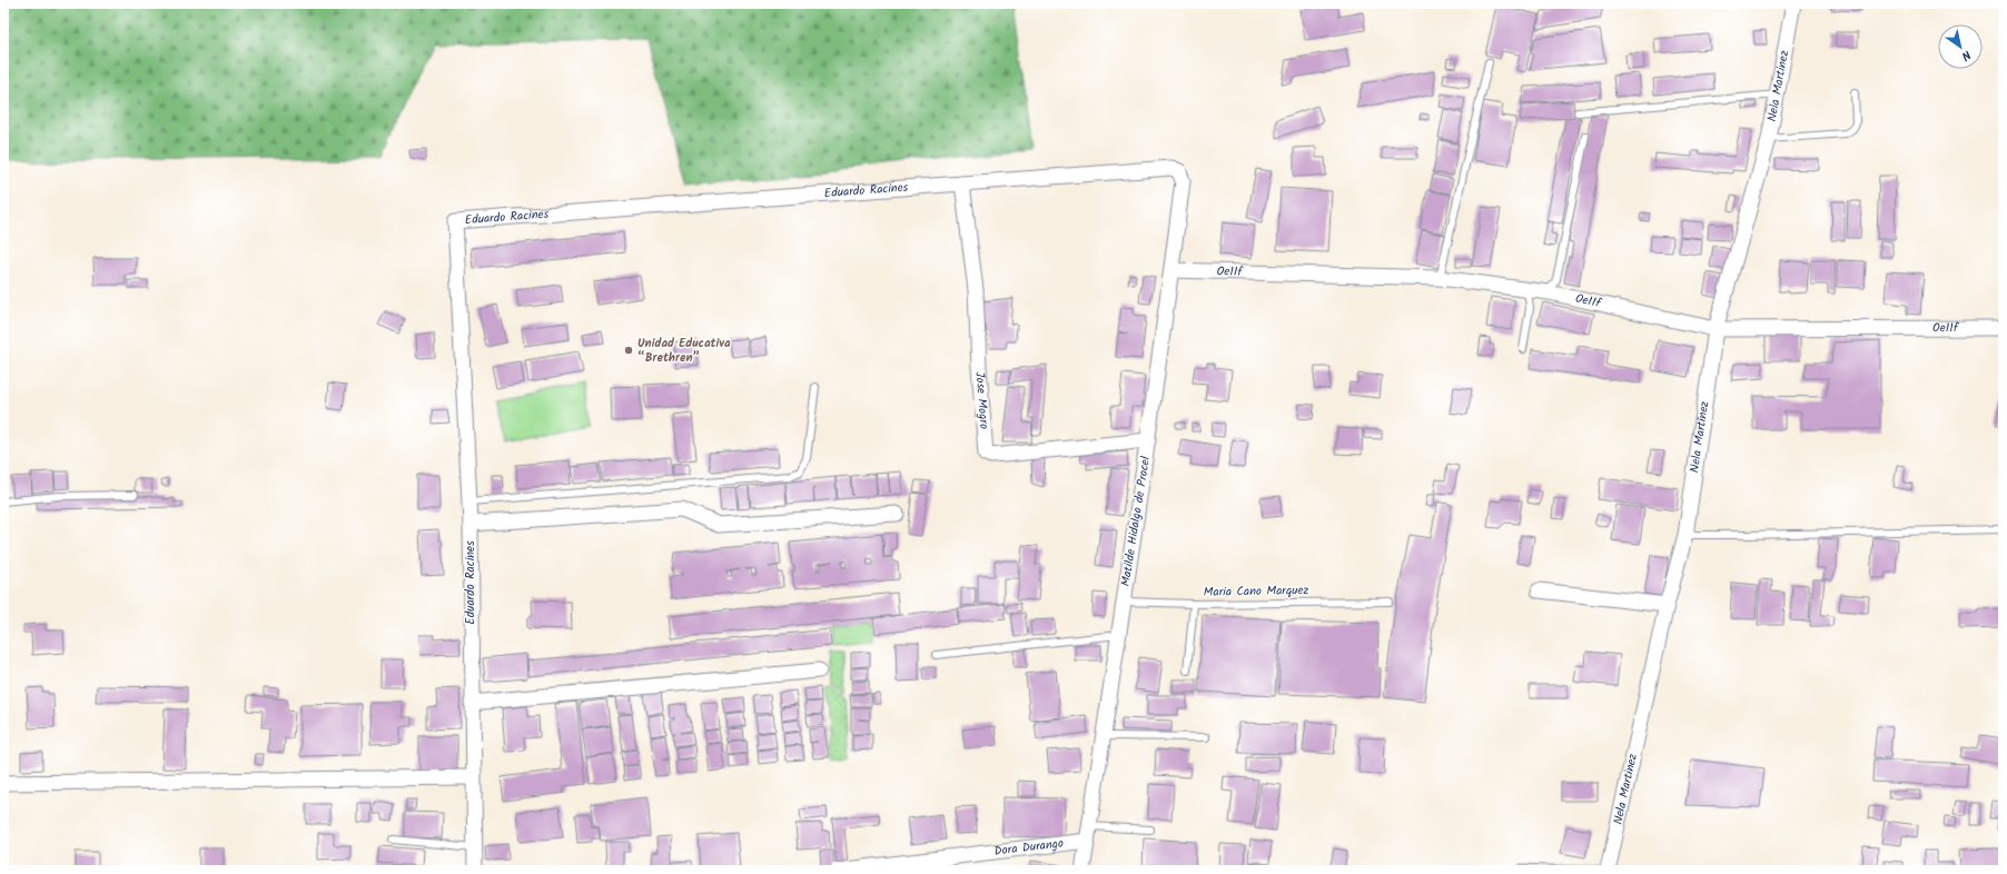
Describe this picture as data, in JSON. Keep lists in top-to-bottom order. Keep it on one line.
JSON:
{"streets":{"street":["Nela Martinez","Eduardo Racines","Oe11f","Jose Mogro","Matilde Hidalgo de Procel","Dora Durango"],"lane":["Maria Cano Marquez"]},"crossings":[["Nela Martinez","Oe11f"],["Eduardo Racines","Jose Mogro"],["Eduardo Racines","Matilde Hidalgo de Procel"],["Oe11f","Matilde Hidalgo de Procel"],["Jose Mogro","Matilde Hidalgo de Procel"],["Matilde Hidalgo de Procel","Maria Cano Marquez"],["Matilde Hidalgo de Procel","Dora Durango"]],"places":["Unidad Educativa “Brethren”"],"north":"bottom right"}
